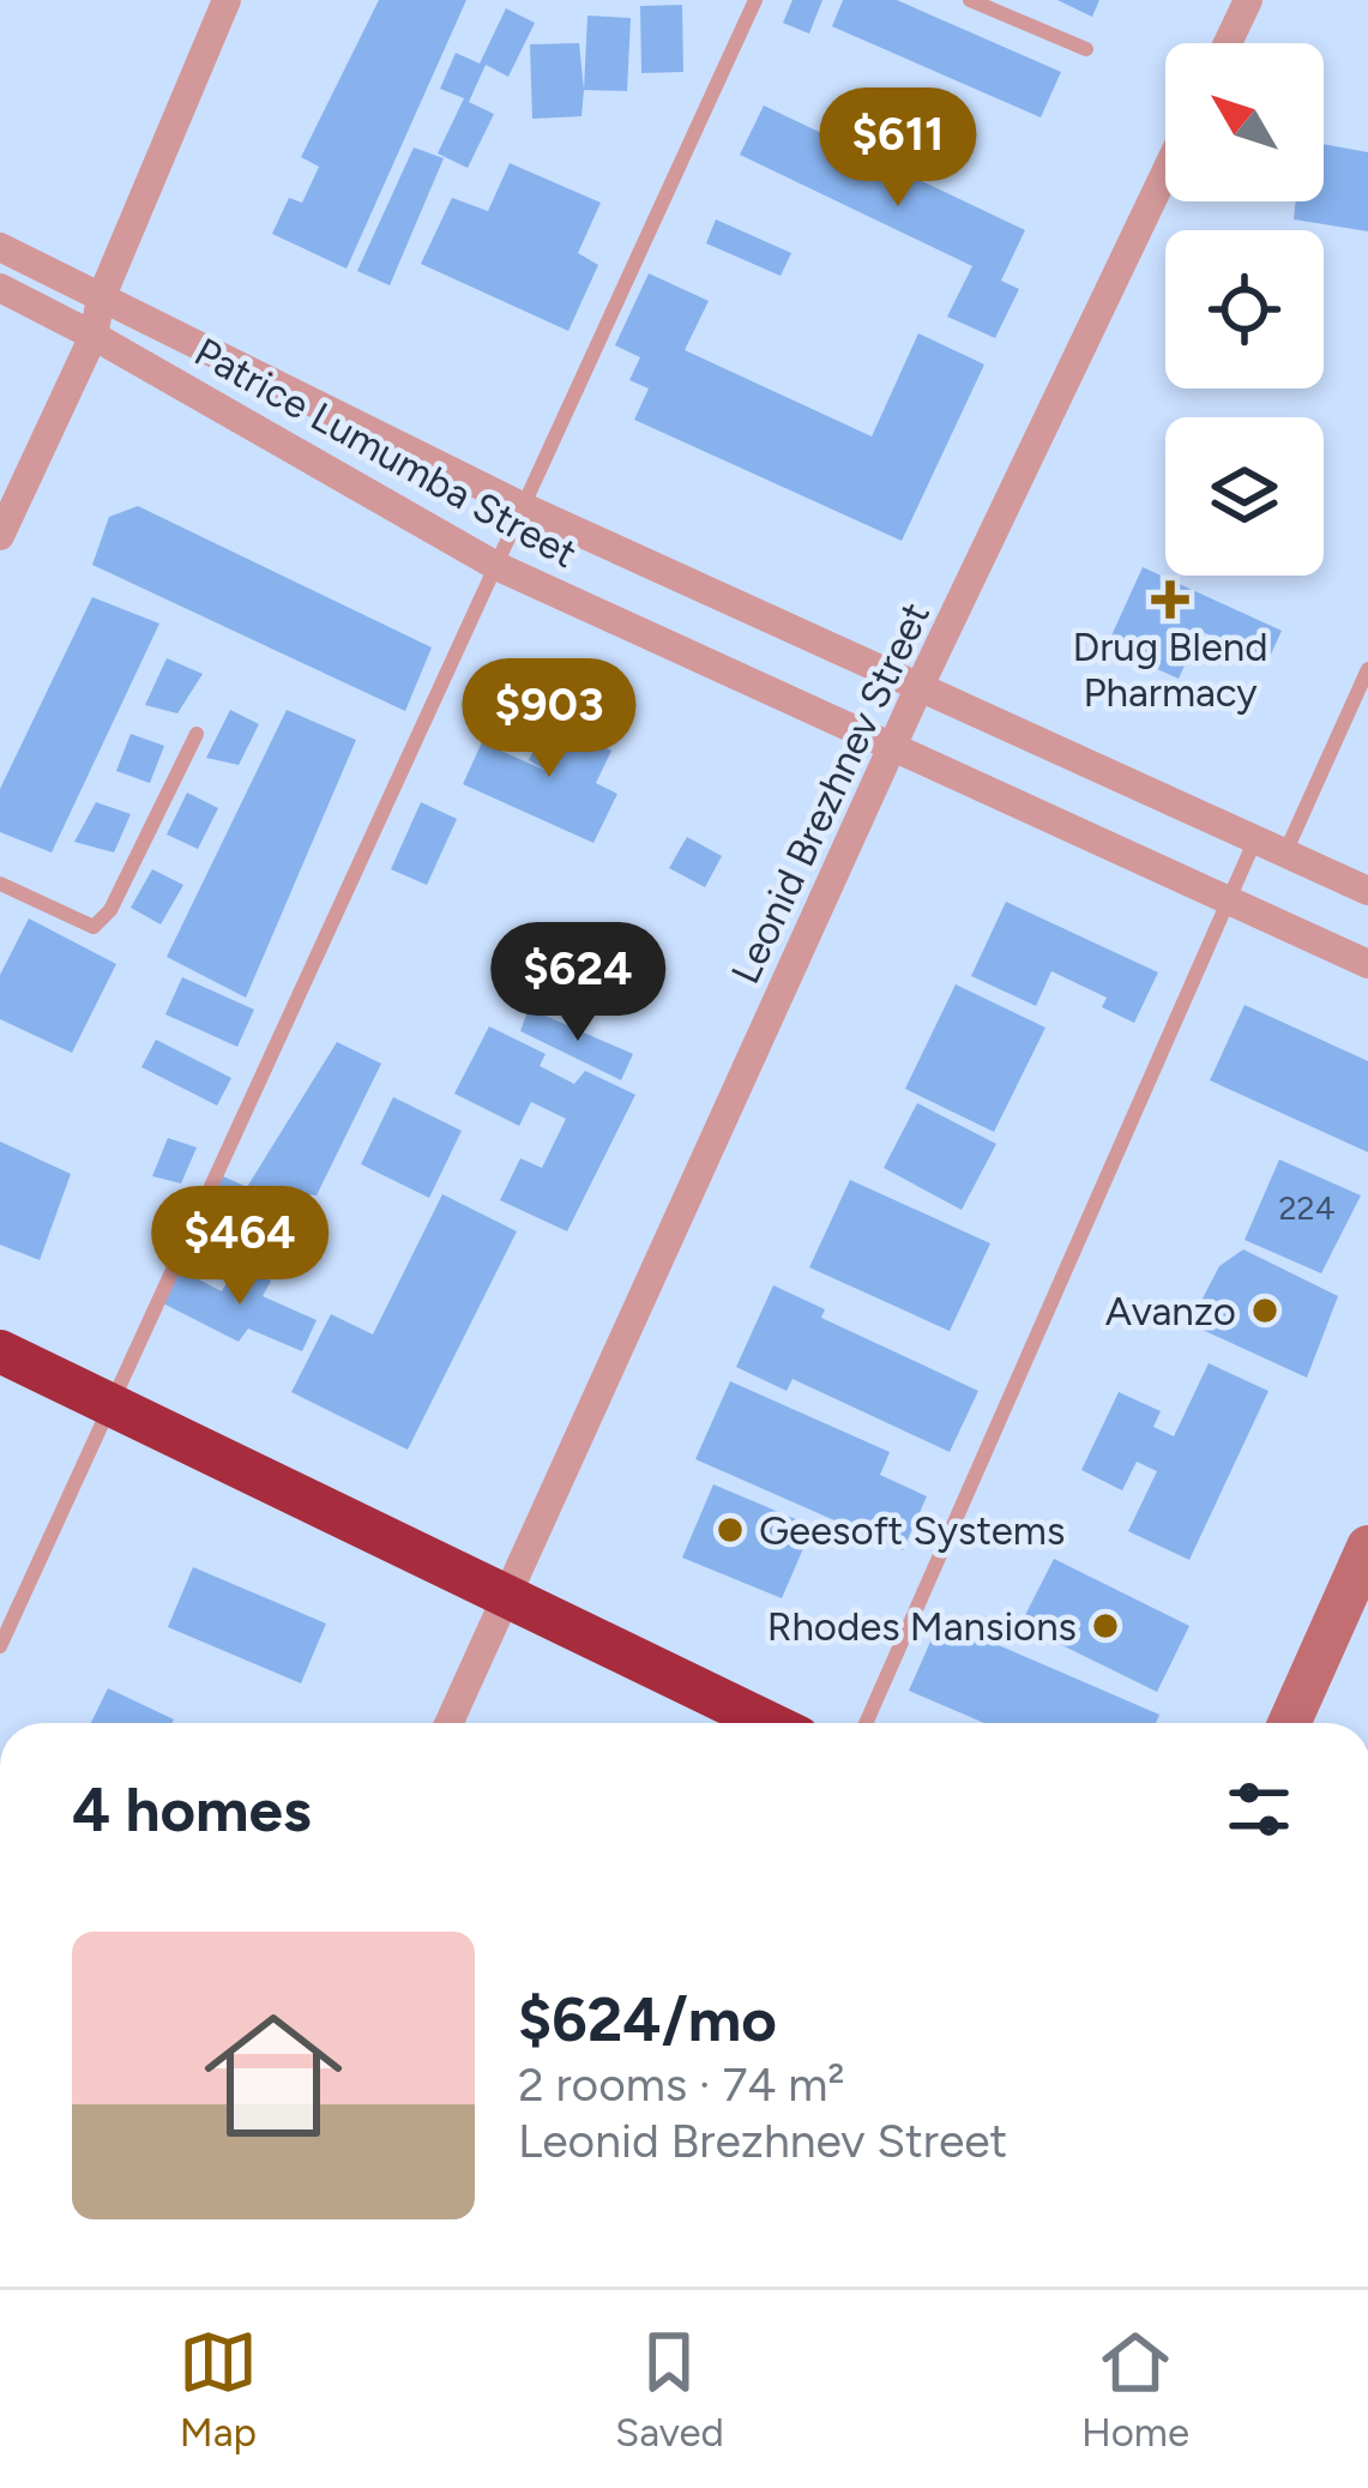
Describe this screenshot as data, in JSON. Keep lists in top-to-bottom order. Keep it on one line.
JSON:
{"streets":{"street":["Patrice Lumumba Street","Leonid Brezhnev Street"]},"crossings":[["Patrice Lumumba Street","Leonid Brezhnev Street"]],"places":{"health":["Drug Blend Pharmacy"],"other":["Avanzo","Geesoft Systems","Rhodes Mansions"]},"house_numbers":["224"],"north":"top left","page":{"price":["$611","$903","$624","$464"],"heading":"4 homes","list":[{"name":"$624/mo","note":"2 rooms · 74 m² · Leonid Brezhnev Street"}],"tabs":["Map","Saved","Home"]}}
